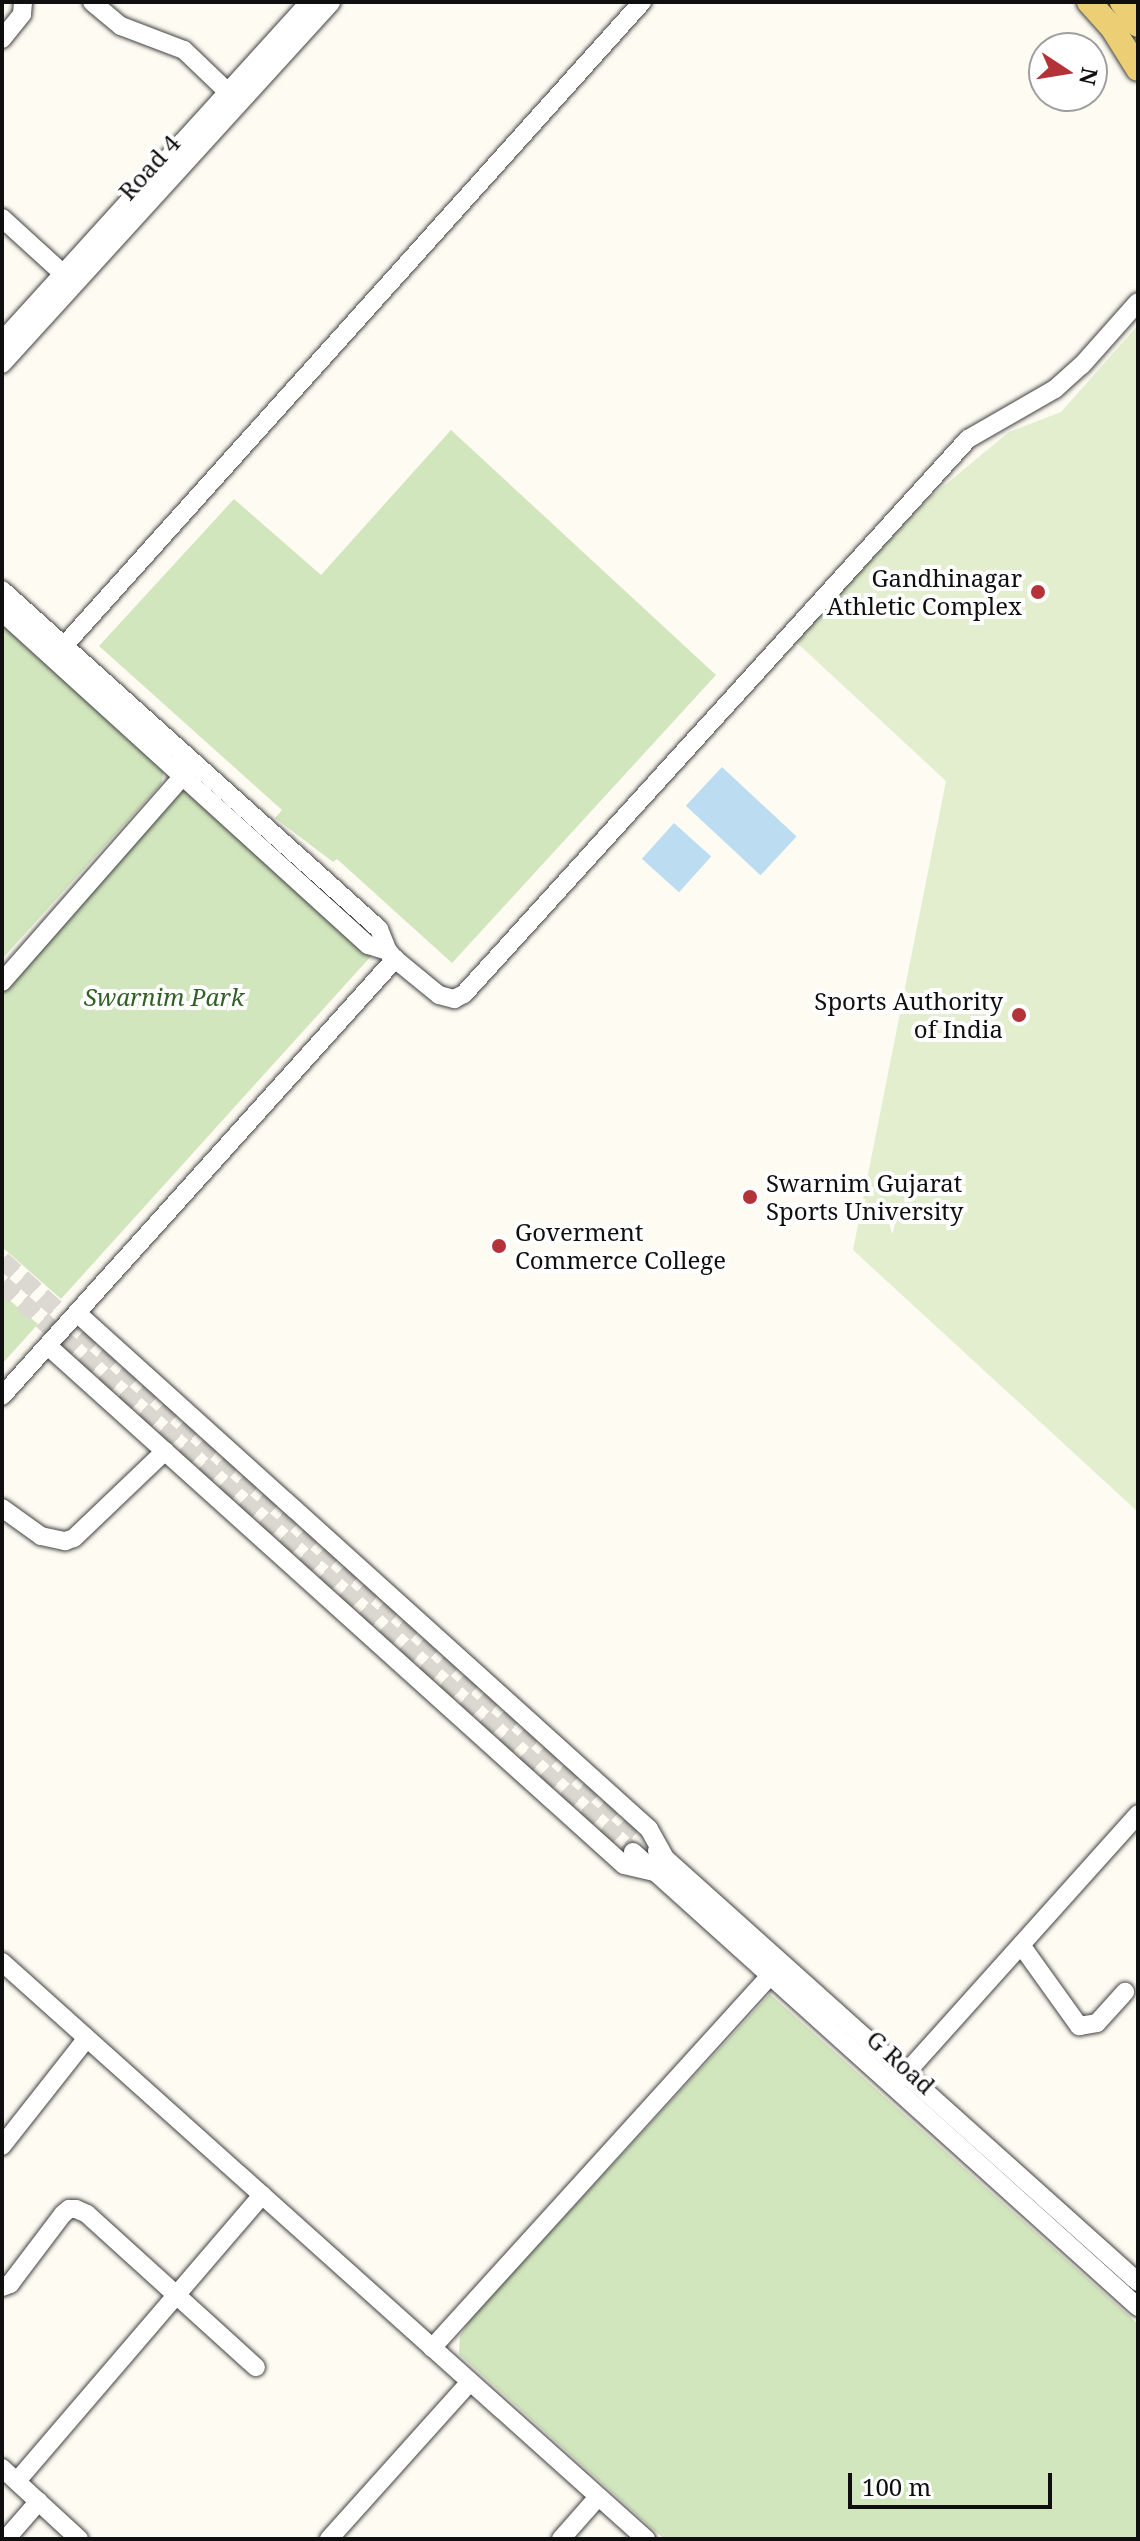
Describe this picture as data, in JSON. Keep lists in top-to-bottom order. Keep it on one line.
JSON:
{"streets":{"street":["Road 4","G Road"]},"parks":["Swarnim Park"],"places":["Gandhinagar Athletic Complex","Sports Authority of India","Swarnim Gujarat Sports University","Goverment Commerce College"],"scale_bar":"100 m","north":"right"}
